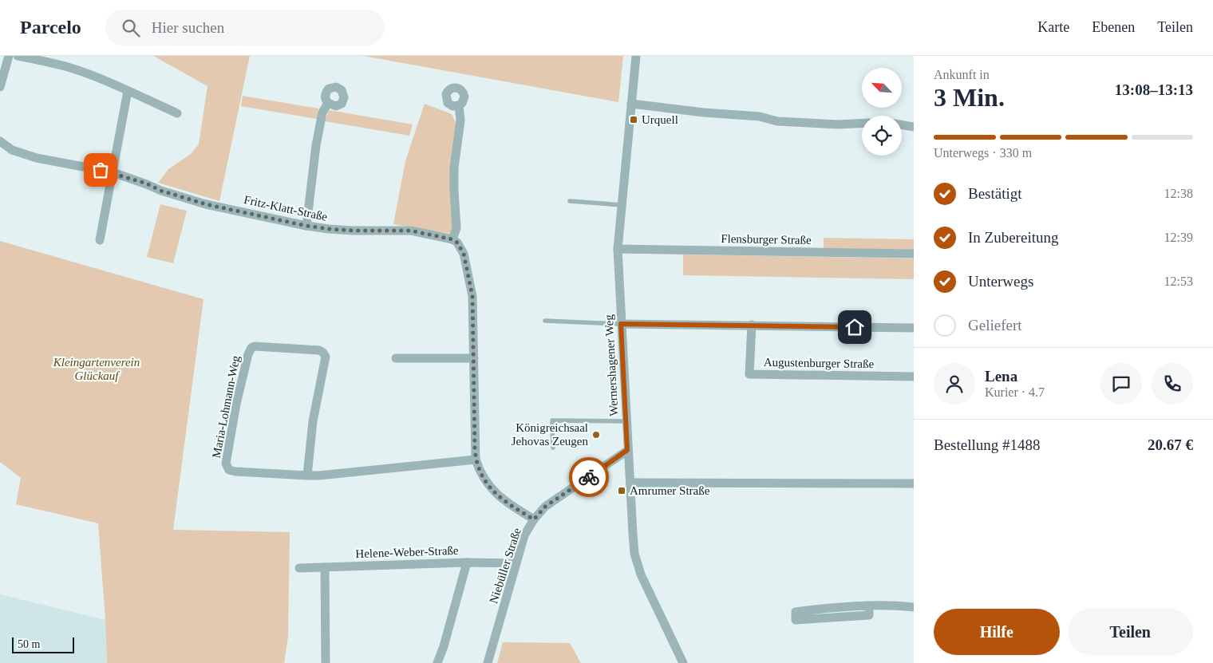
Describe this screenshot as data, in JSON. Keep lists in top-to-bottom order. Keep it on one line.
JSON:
{"streets":{"street":["Fritz-Klatt-Straße","Flensburger Straße","Augustenburger Straße","Wernershagener Weg","Maria-Lohmann-Weg","Helene-Weber-Straße","Niebüller Straße"]},"crossings":[["Flensburger Straße","Wernershagener Weg"],["Wernershagener Weg","Niebüller Straße"],["Helene-Weber-Straße","Niebüller Straße"]],"parks":["Kleingartenverein Glückauf"],"places":{"transit":["Urquell","Amrumer Straße"],"other":["Königreichsaal Jehovas Zeugen"]},"scale_bar":"50 m","north":"top left","page":{"header":"Parcelo","search":"Hier suchen","nav":["Karte","Ebenen","Teilen"],"heading":["3 Min.","Ankunft in","13:08–13:13"],"panel":["Lena","Kurier · 4.7","Bestellung #1488","20.67 €"],"bar":"Unterwegs · 330 m","list":[["Bestätigt","12:38"],["In Zubereitung","12:39"],["Unterwegs","12:53"],"Geliefert"],"buttons":["Hilfe","Teilen"],"scale":"50 m"}}
